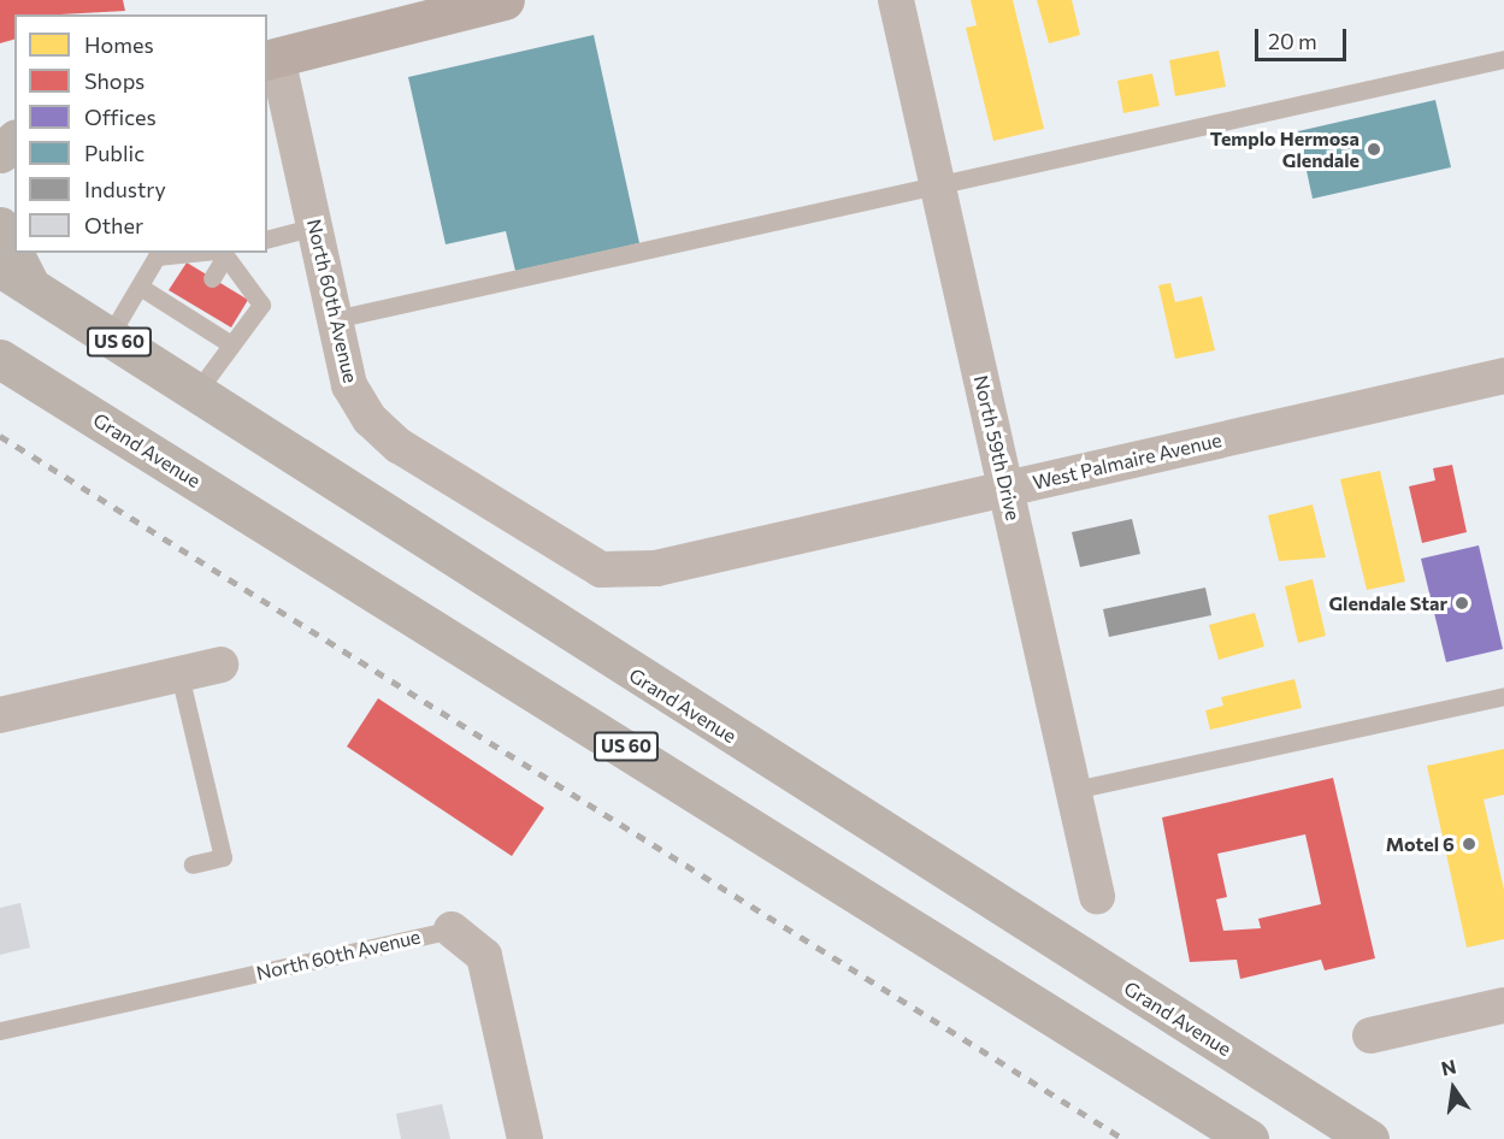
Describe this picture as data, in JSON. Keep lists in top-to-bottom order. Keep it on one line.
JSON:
{"streets":{"highway":["US 60","Grand Avenue"],"street":["North 60th Avenue","North 59th Drive","West Palmaire Avenue"]},"crossings":[["North 60th Avenue","West Palmaire Avenue"],["North 59th Drive","West Palmaire Avenue"]],"places":["Templo Hermosa Glendale","Glendale Star","Motel 6"],"legend":["Homes","Shops","Offices","Public","Industry","Other"],"scale_bar":"20 m","north":"top"}
